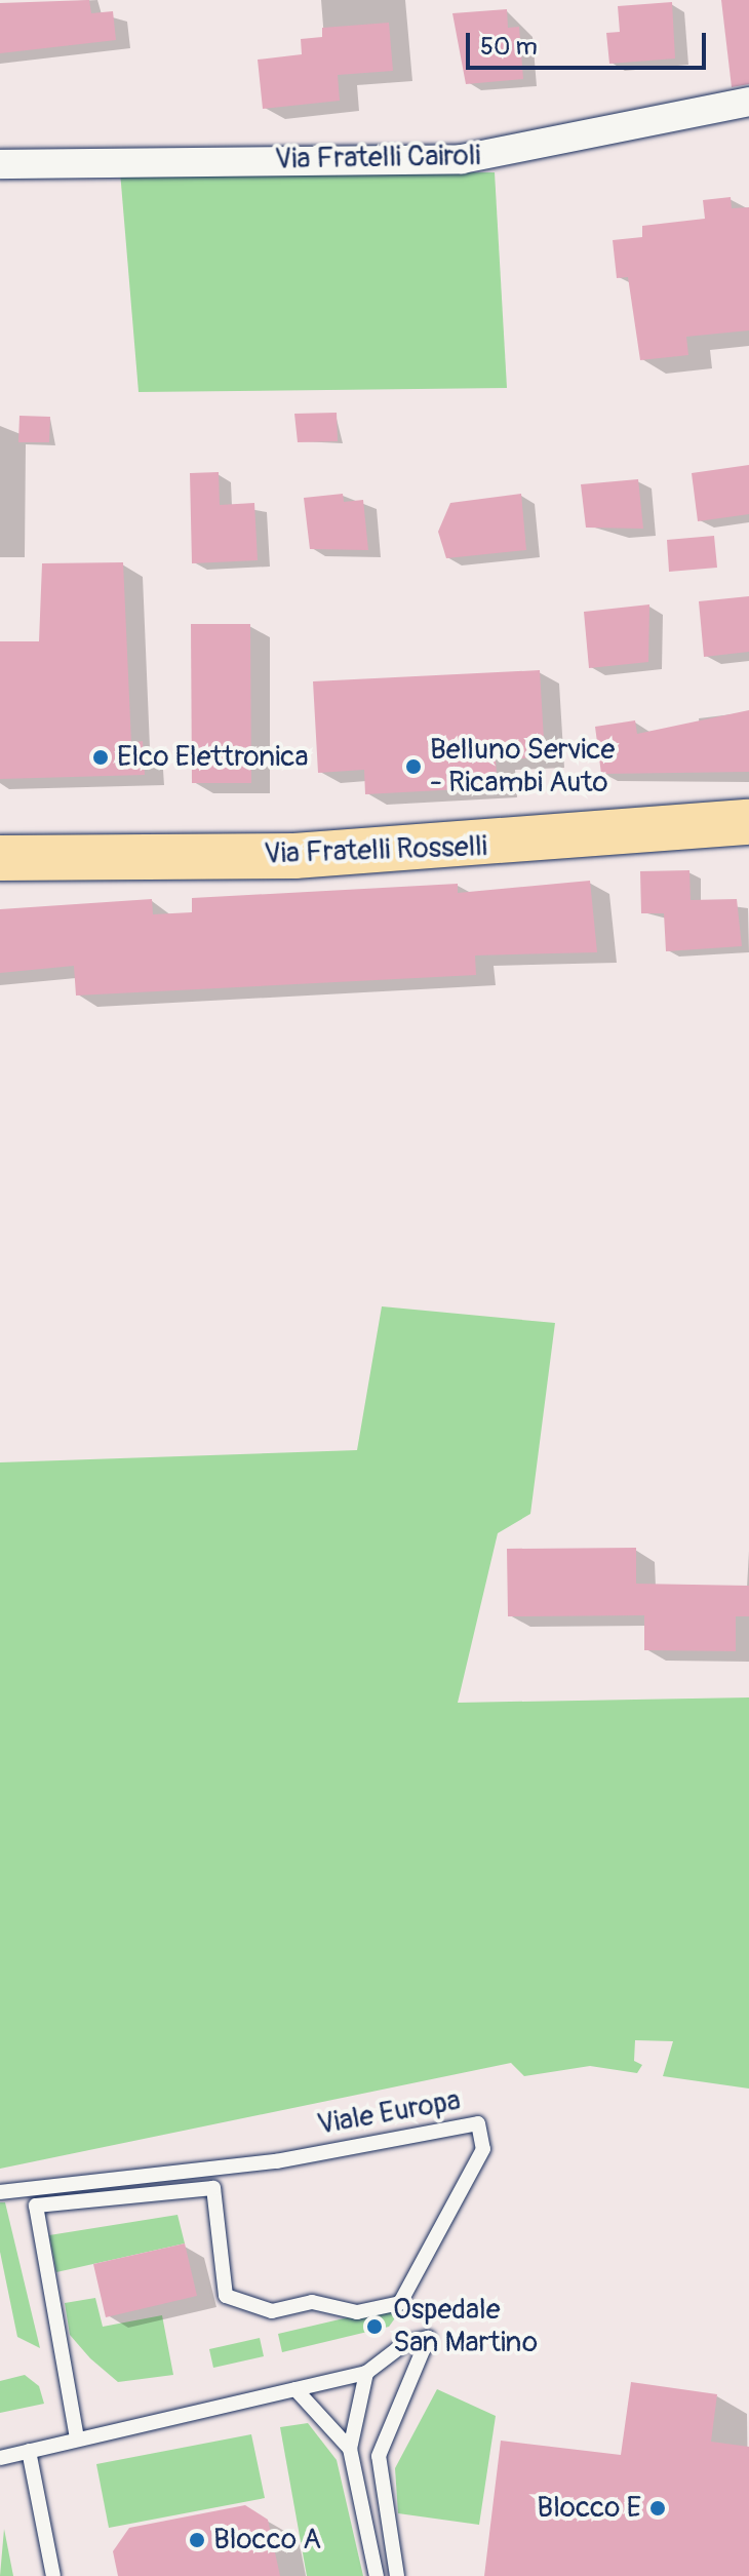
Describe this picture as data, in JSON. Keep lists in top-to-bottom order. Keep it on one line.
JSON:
{"streets":{"main road":["Via Fratelli Rosselli"],"street":["Via Fratelli Cairoli"],"lane":["Viale Europa"]},"places":["Elco Elettronica","Belluno Service - Ricambi Auto","Ospedale San Martino","Blocco E","Blocco A"],"scale_bar":"50 m"}
